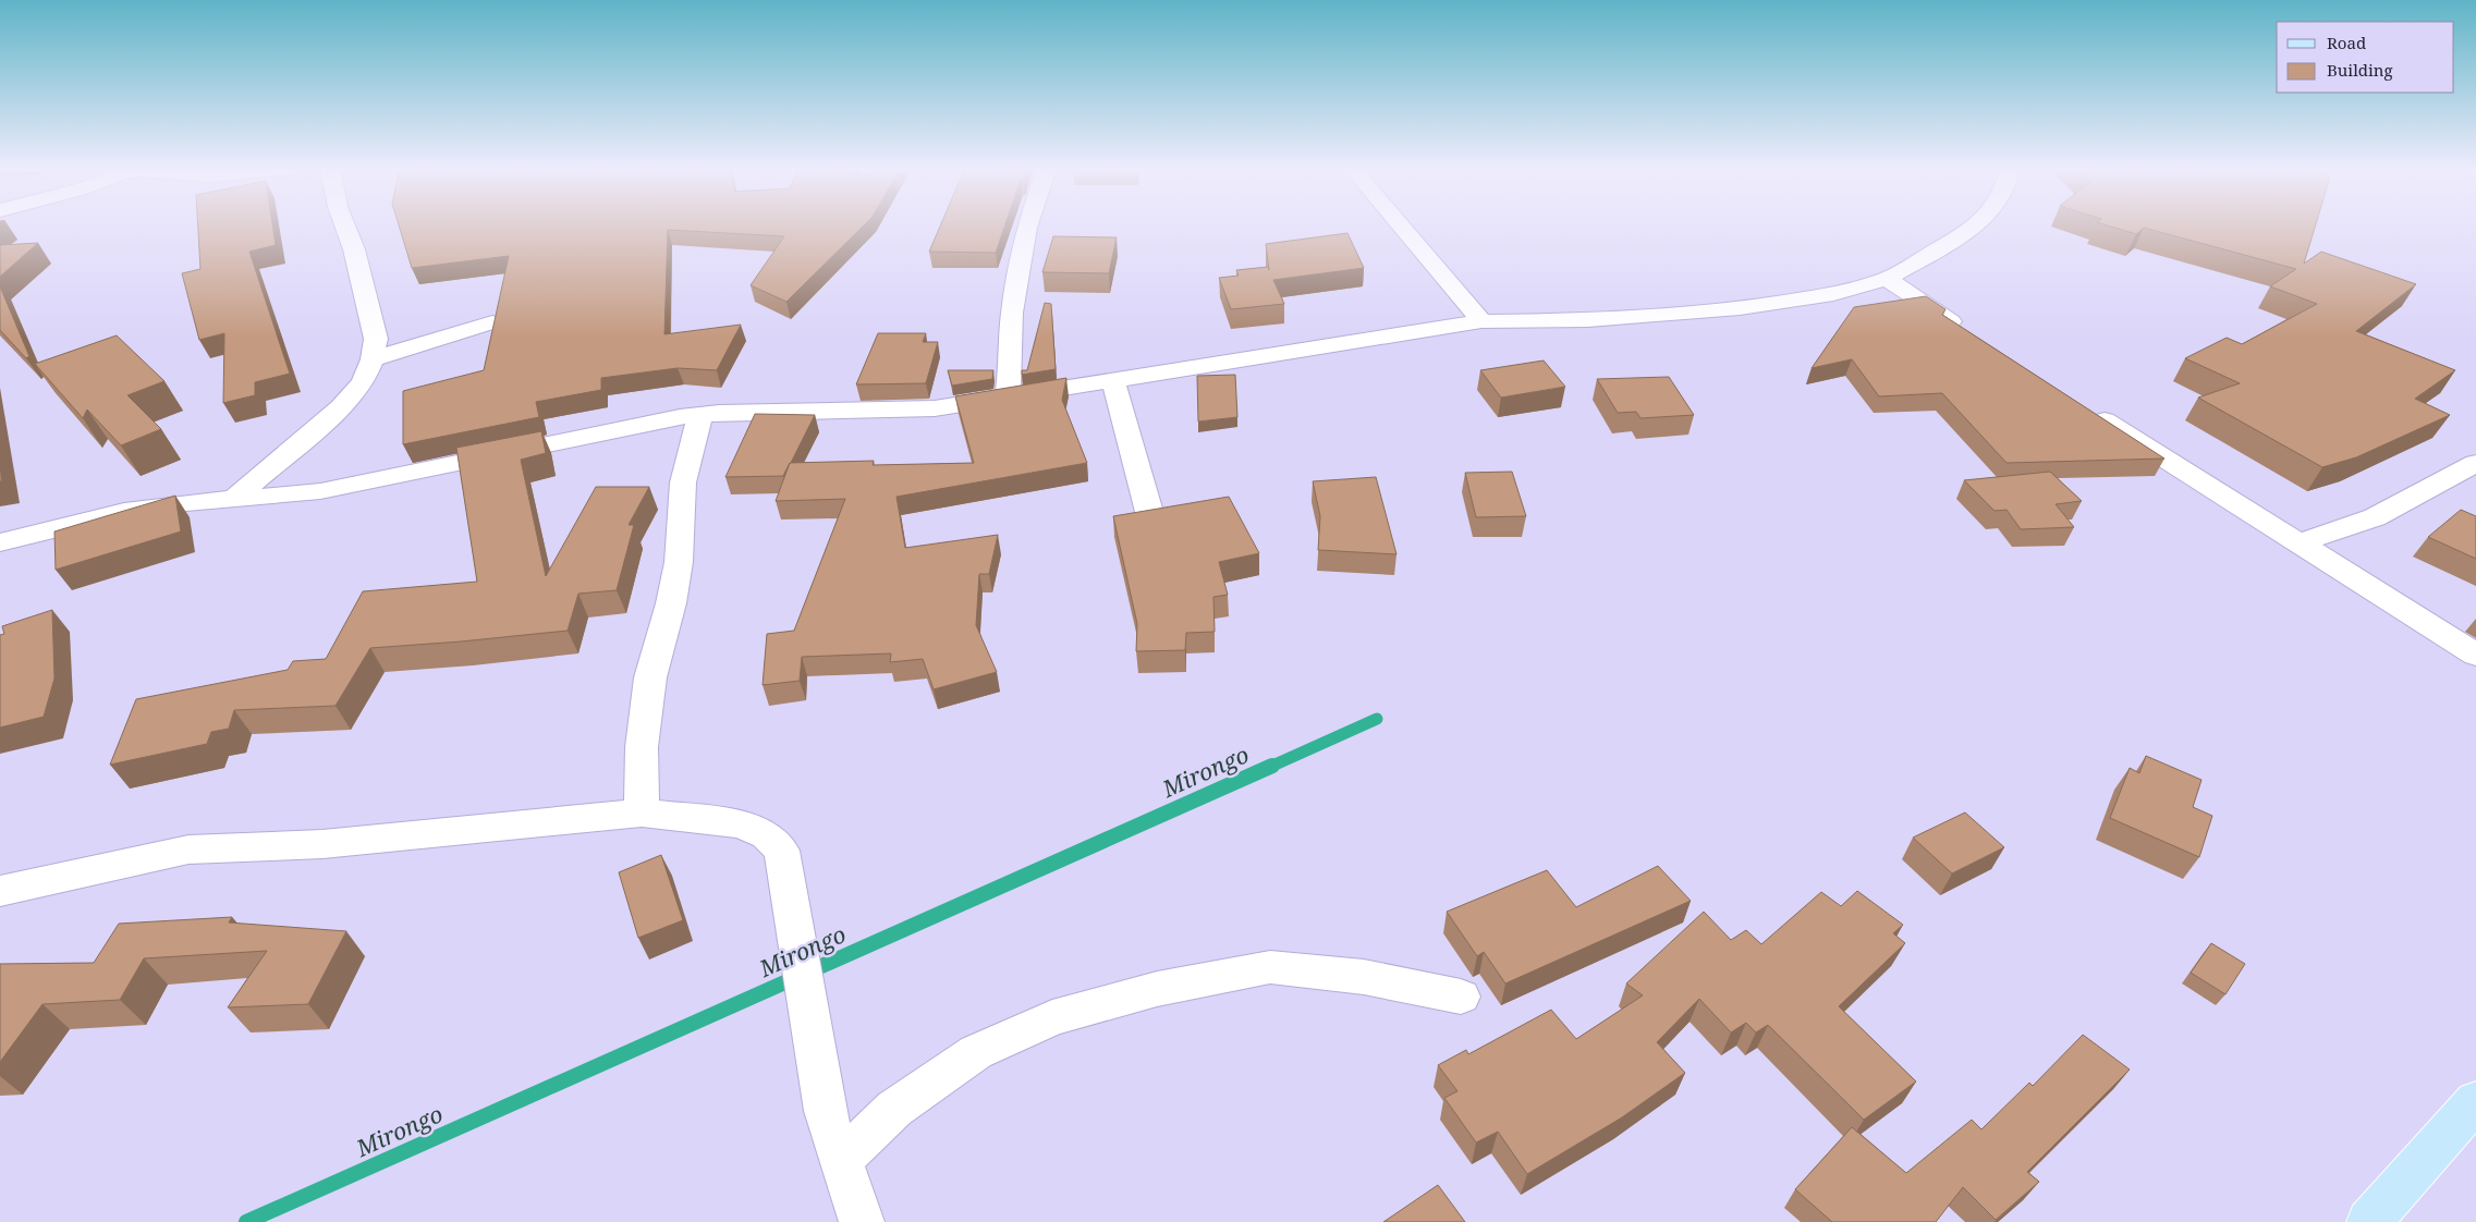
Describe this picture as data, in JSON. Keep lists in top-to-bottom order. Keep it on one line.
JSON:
{"water":["Mirongo"],"legend":["Road","Building"]}
